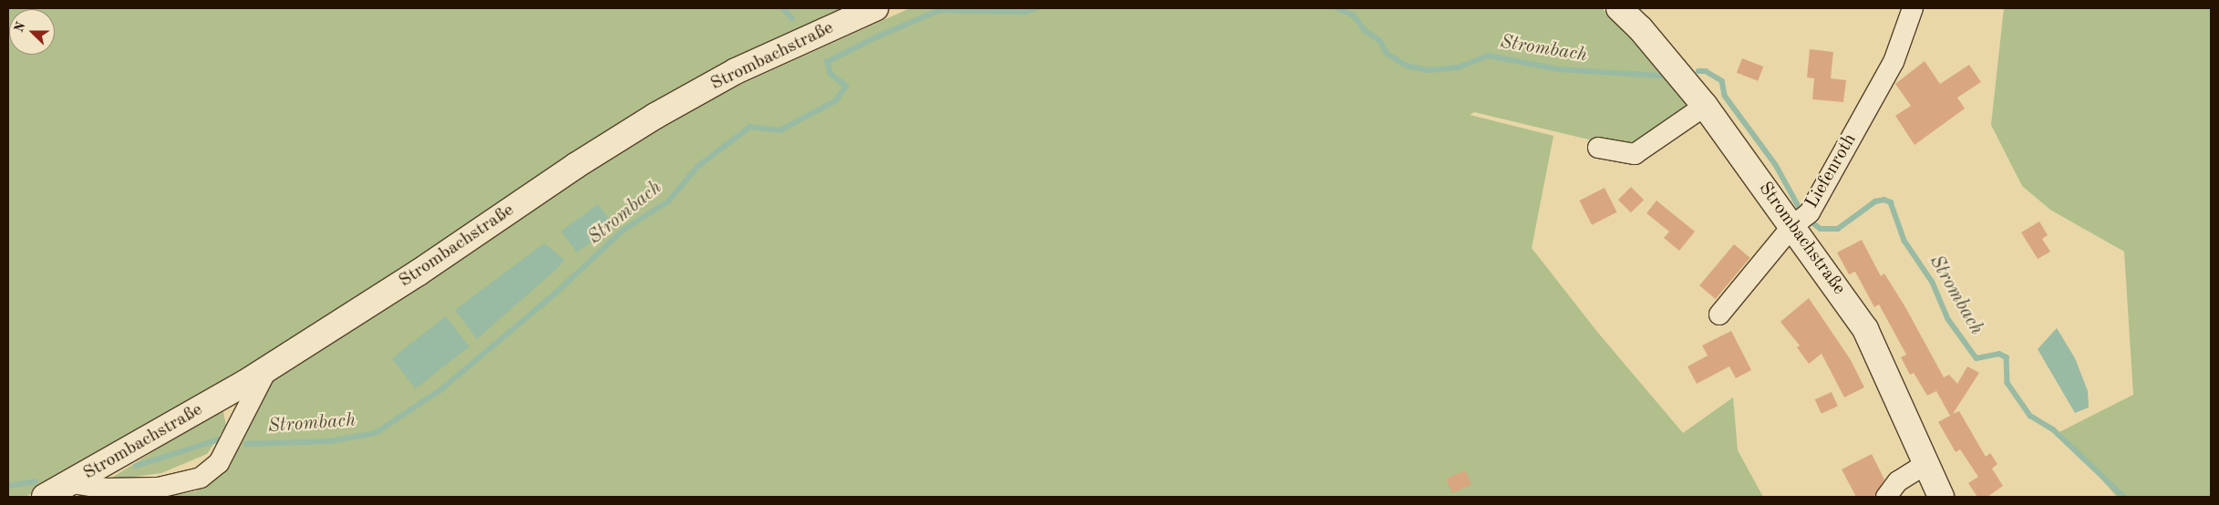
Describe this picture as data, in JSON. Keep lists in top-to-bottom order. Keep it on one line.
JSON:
{"streets":{"main road":["Strombachstraße"],"street":["Liefenroth"]},"crossings":[["Strombachstraße","Liefenroth"]],"water":["Strombach"],"north":"left"}
